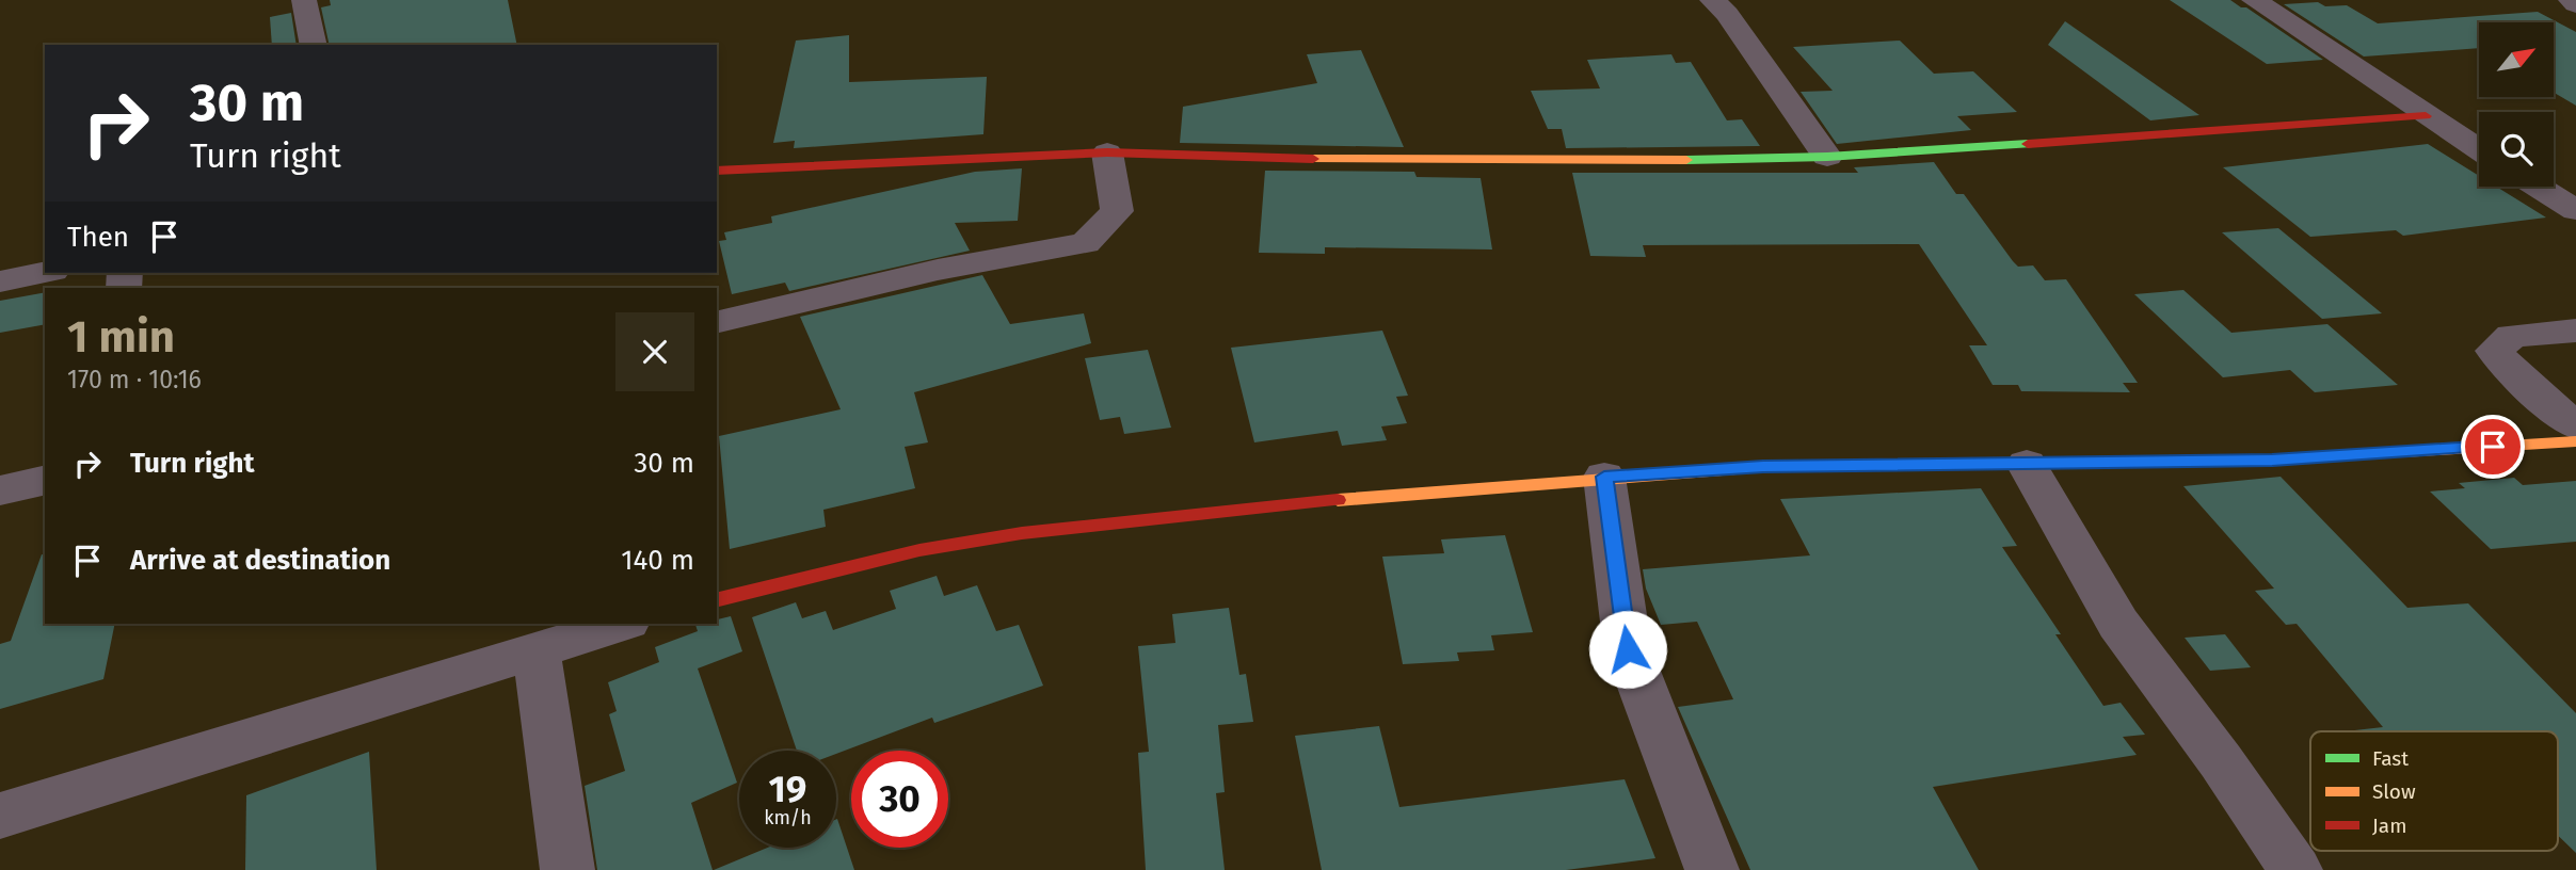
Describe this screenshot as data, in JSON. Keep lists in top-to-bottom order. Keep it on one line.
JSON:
{"legend":["Fast","Slow","Jam"],"north":"top right","page":{"turn":["30 m","Turn right"],"then":"Then","heading":["1 min","170 m · 10:16"],"list":[{"name":"Turn right","value":"30 m"},{"name":"Arrive at destination","value":"140 m"}],"speed":"19 km/h","limit":"30"}}
